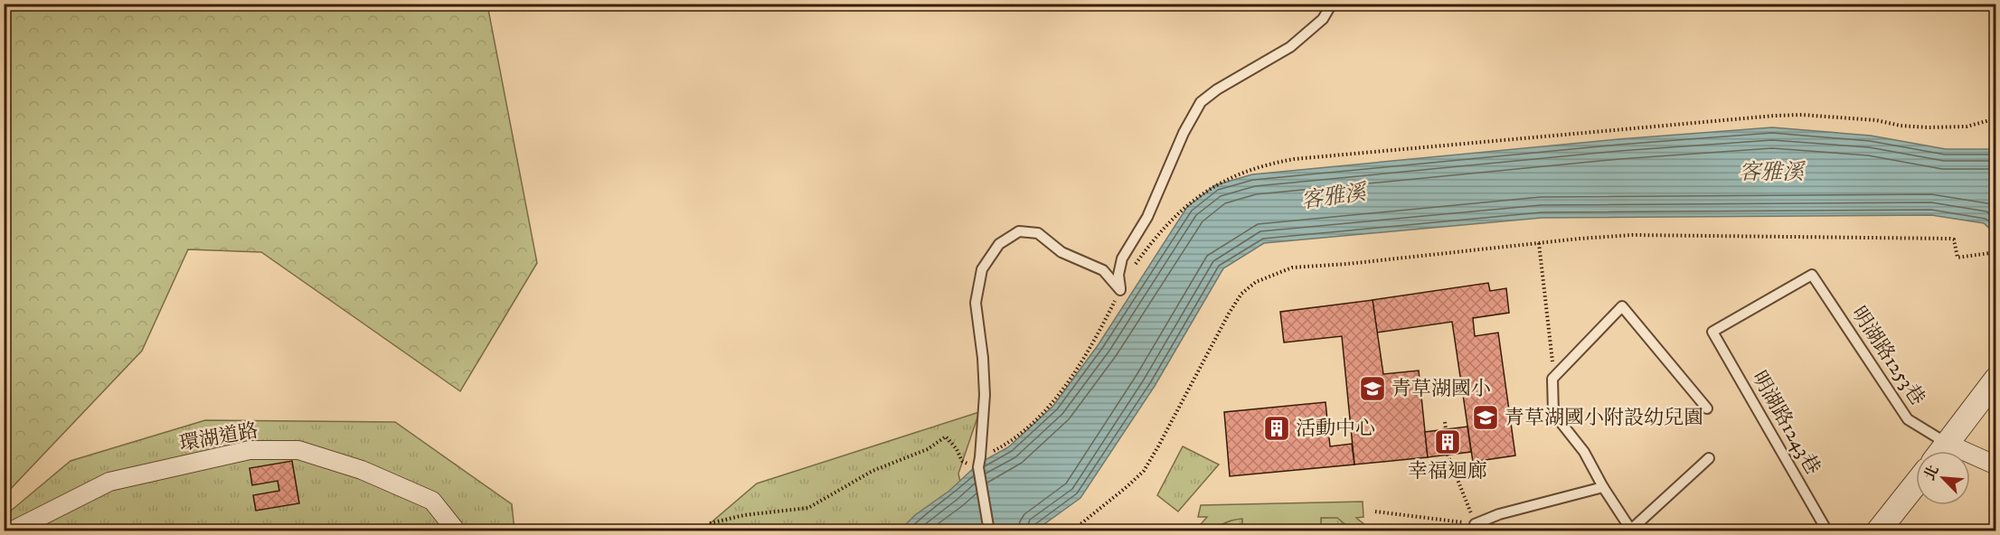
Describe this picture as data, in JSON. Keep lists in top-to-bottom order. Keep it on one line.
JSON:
{"streets":{"street":["環湖道路"],"lane":["明湖路1253巷","明湖路1243巷"]},"crossings":[["明湖路1253巷","明湖路1243巷"]],"water":["客雅溪"],"places":{"school or university":["青草湖國小","青草湖國小附設幼兒園"],"building":["活動中心","幸福迴廊"]},"north":"top left"}
